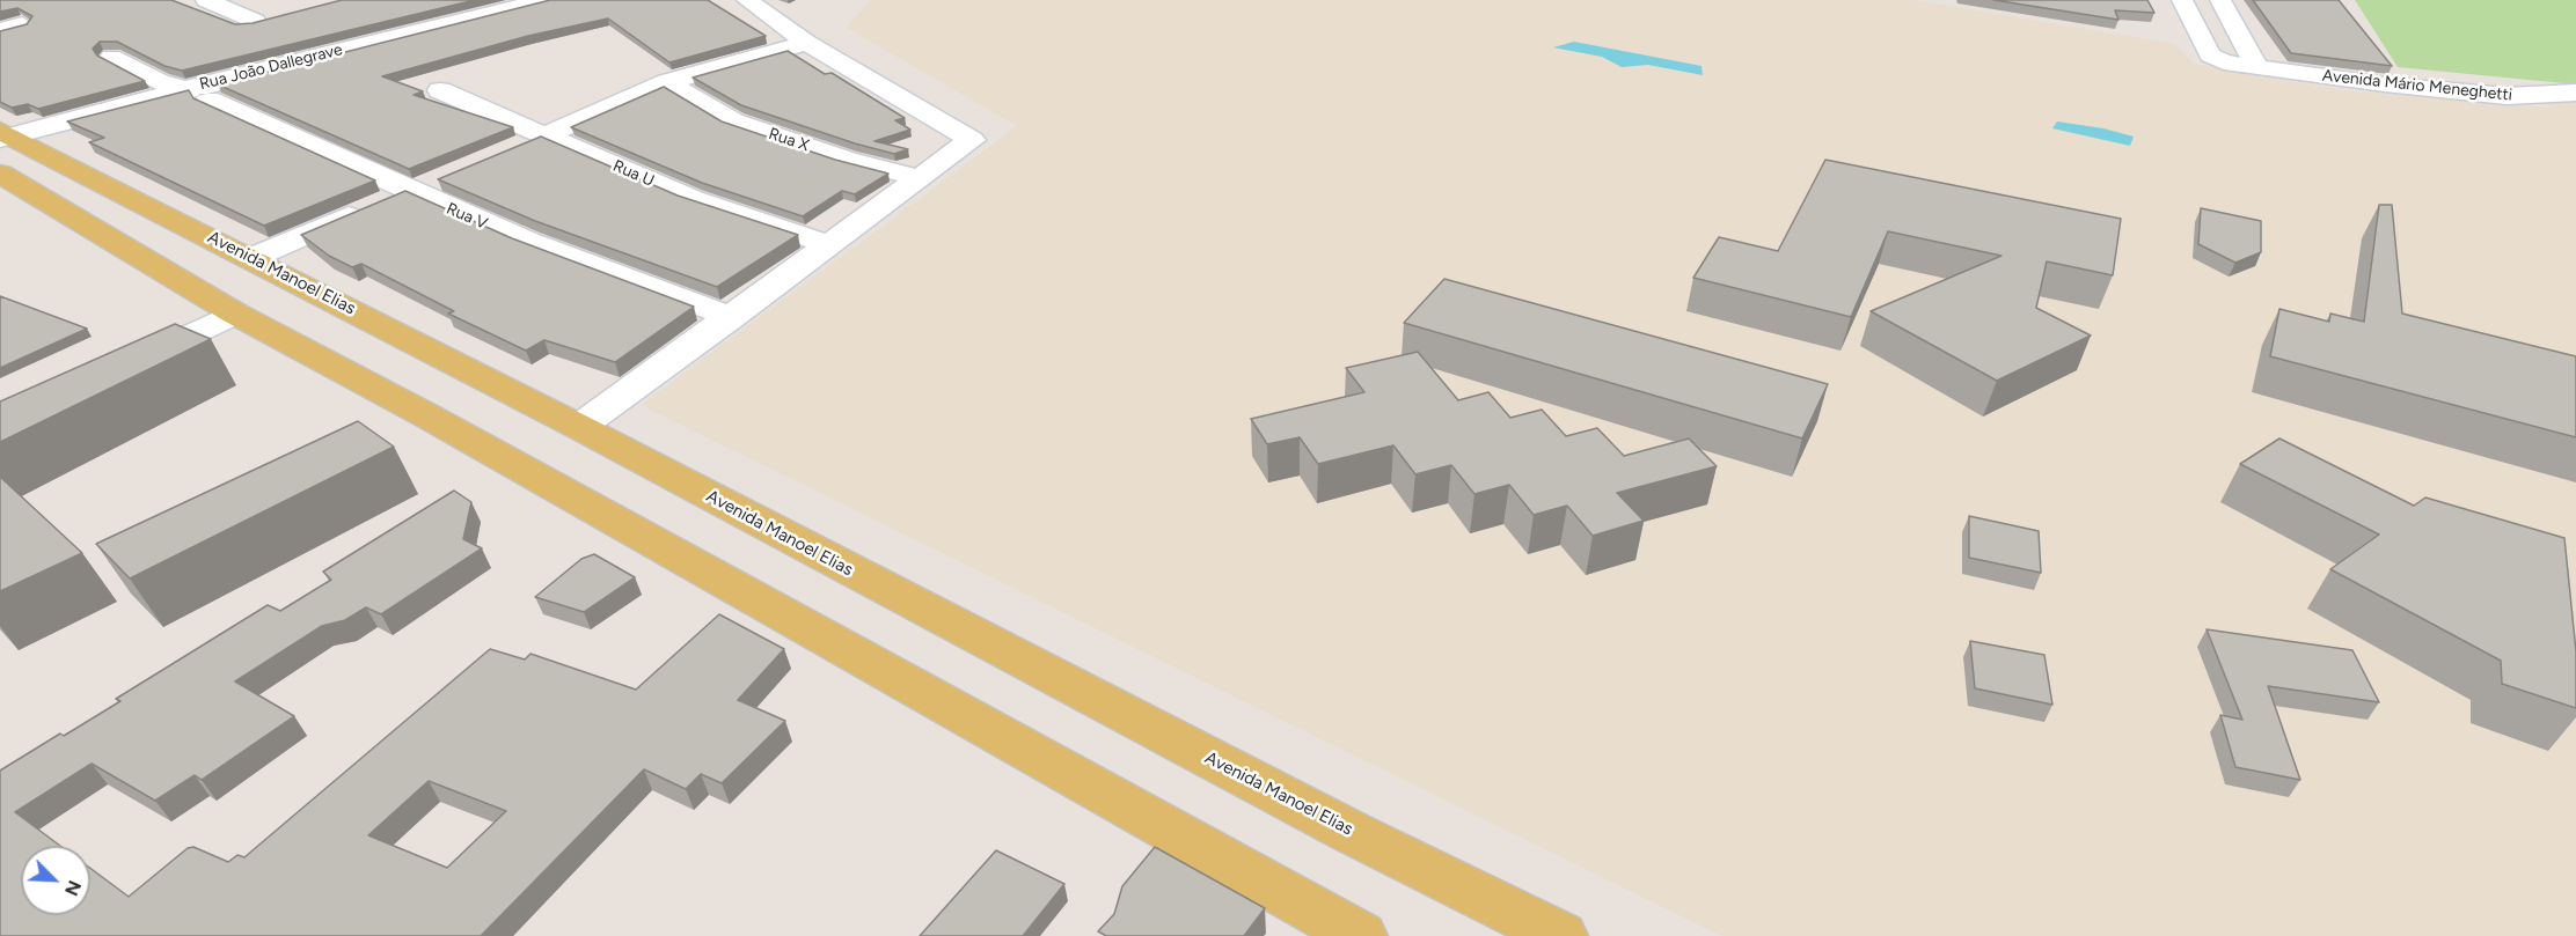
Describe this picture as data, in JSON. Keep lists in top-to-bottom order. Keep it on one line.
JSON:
{"streets":{"main road":["Avenida Manoel Elias"],"street":["Rua João Dallegrave","Avenida Mário Meneghetti","Rua X","Rua U","Rua V"]},"crossings":[["Rua João Dallegrave","Rua V"],["Rua João Dallegrave","Avenida Manoel Elias"]],"north":"bottom right"}
